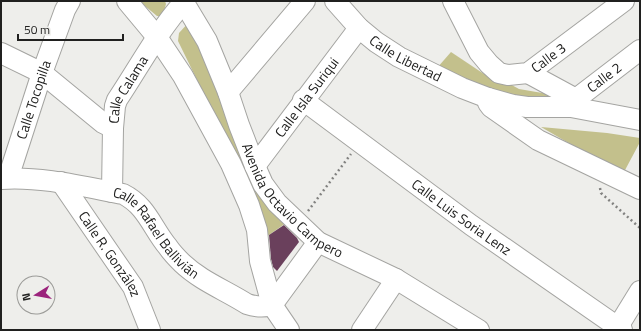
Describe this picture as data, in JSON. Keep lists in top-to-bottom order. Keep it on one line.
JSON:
{"streets":{"street":["Calle Libertad","Calle 3","Calle 2","Calle Calama","Calle Isla Suriqui","Calle Tocopilla","Avenida Octavio Campero","Calle Luis Soria Lenz","Calle Rafael Ballivián","Calle R. González"]},"crossings":[["Calle Libertad","Calle Isla Suriqui"],["Calle Calama","Avenida Octavio Campero"],["Calle Calama","Calle Rafael Ballivián"],["Calle Isla Suriqui","Avenida Octavio Campero"],["Calle Isla Suriqui","Calle Luis Soria Lenz"],["Calle Tocopilla","Calle Rafael Ballivián"],["Calle Rafael Ballivián","Calle R. González"]],"scale_bar":"50 m","north":"left"}
